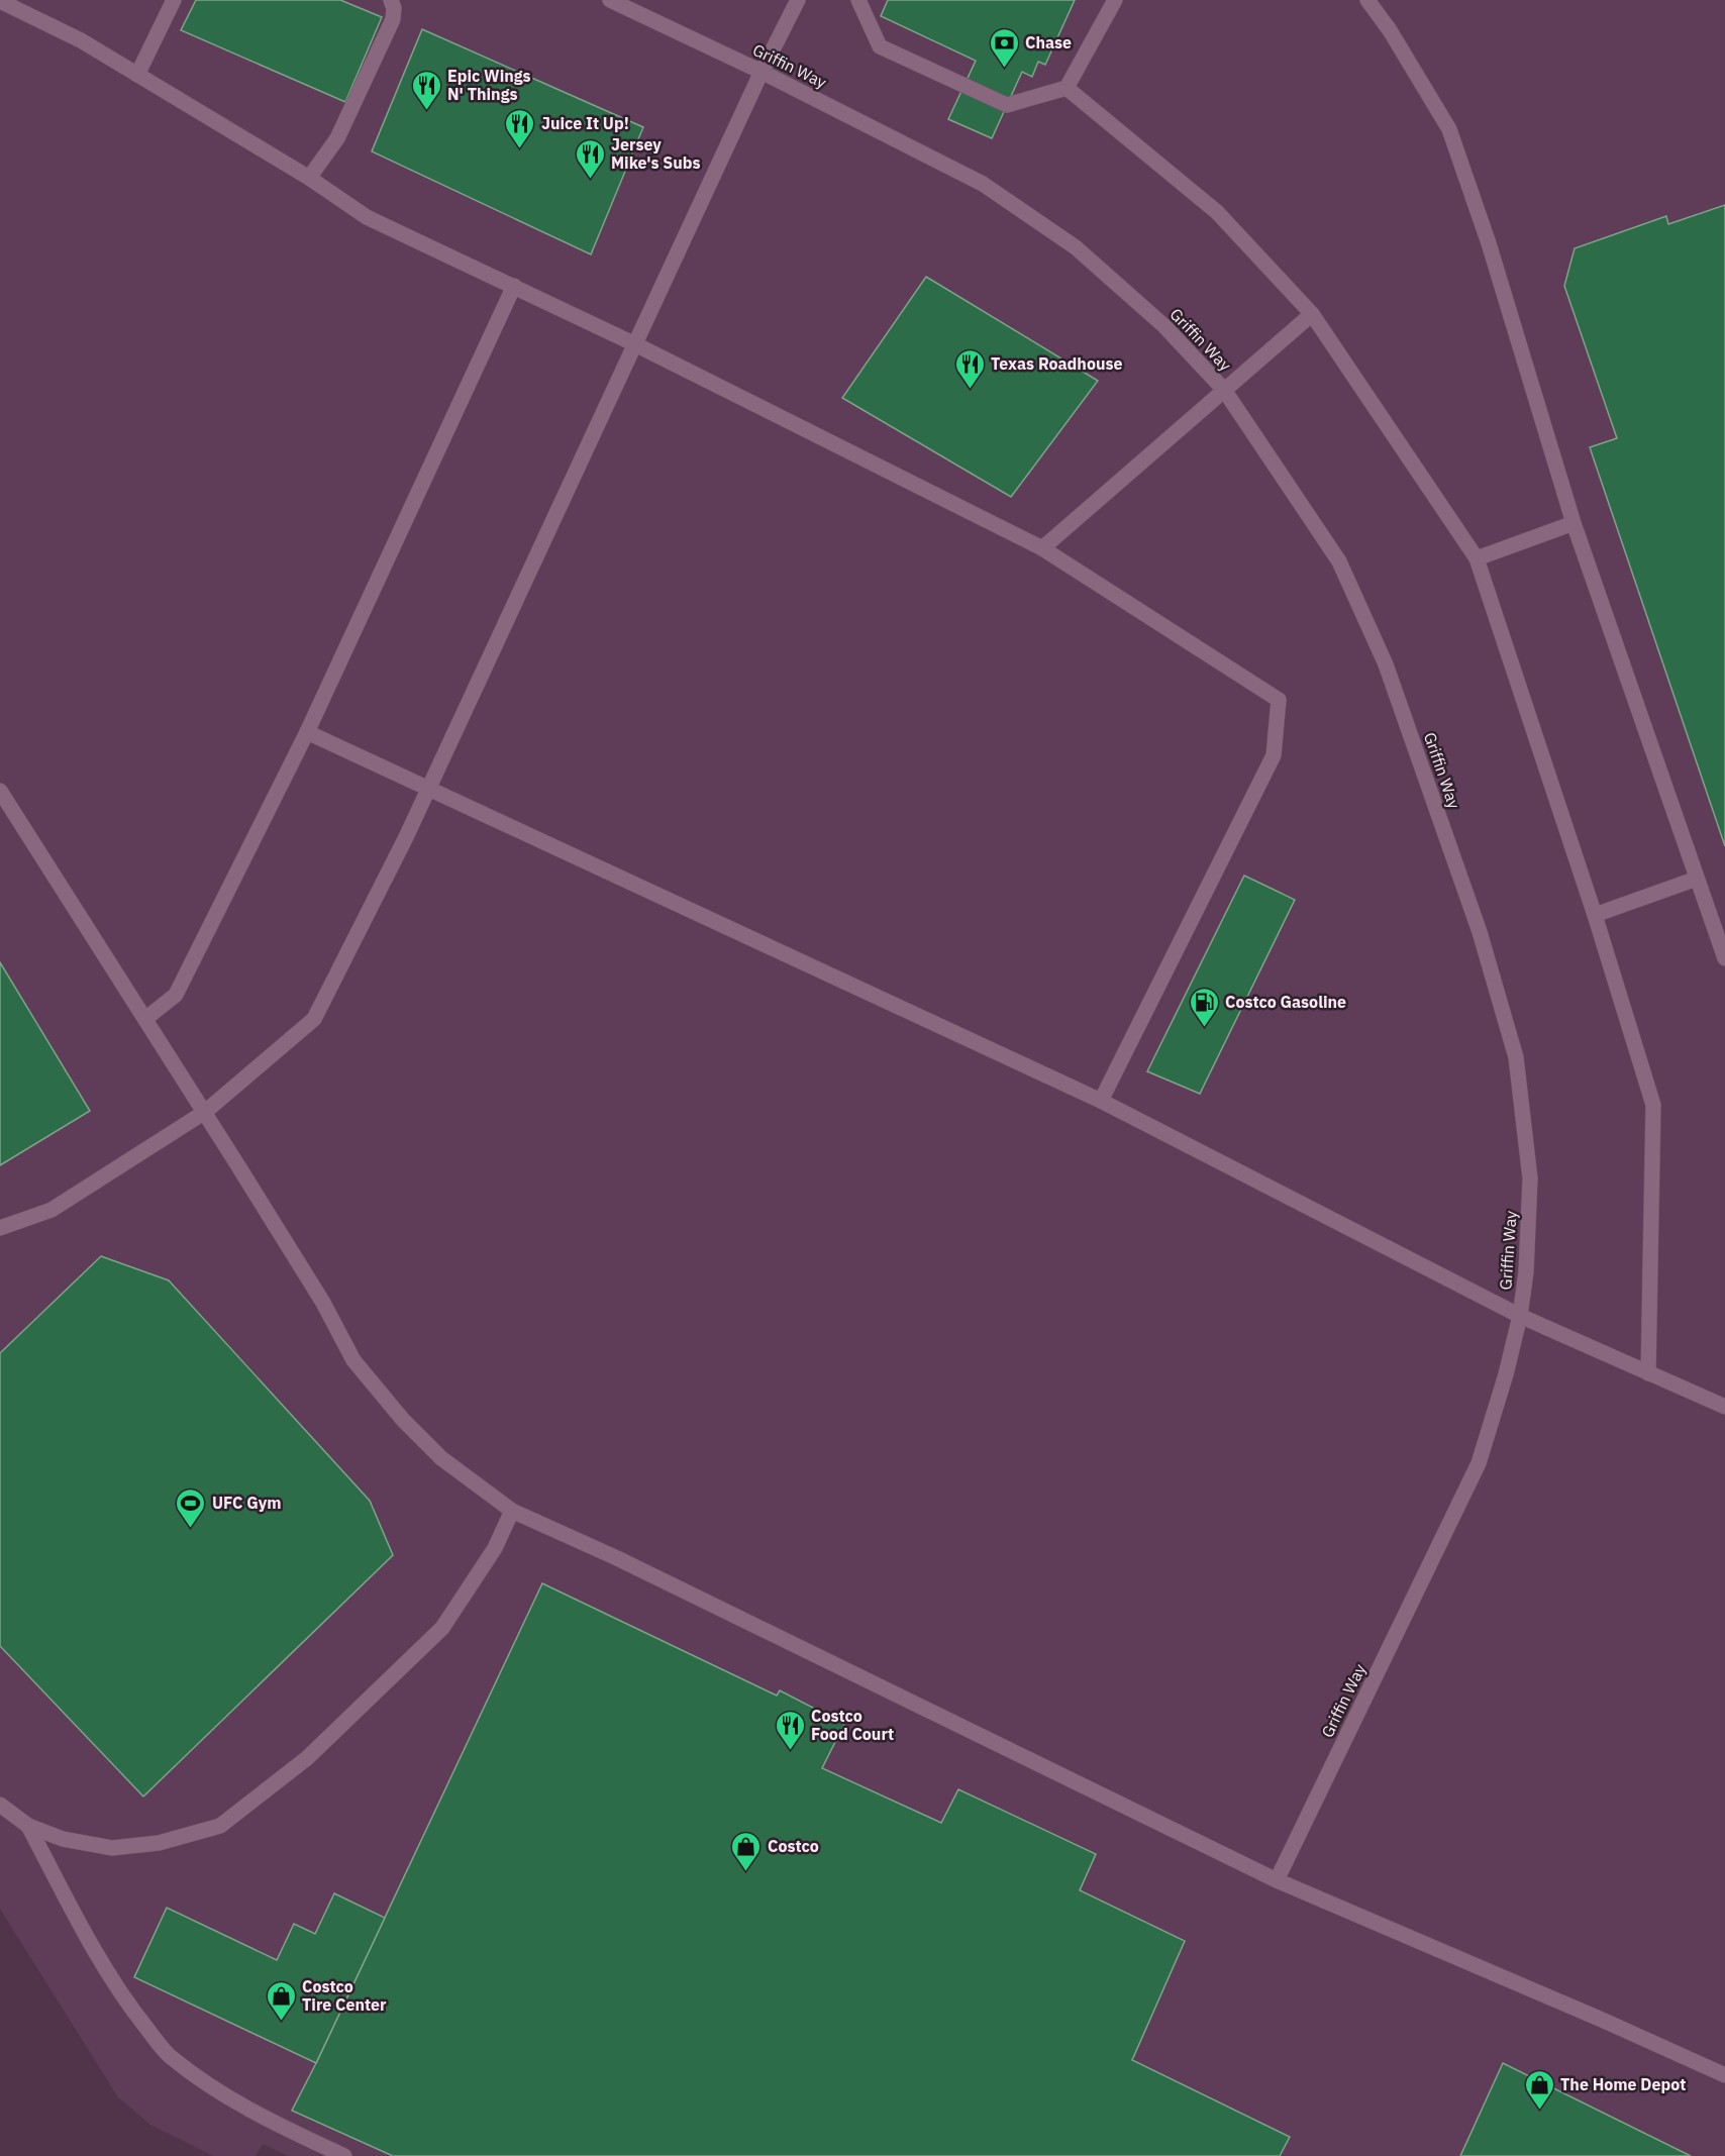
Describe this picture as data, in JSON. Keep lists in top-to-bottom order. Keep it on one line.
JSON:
{"streets":{"street":["Griffin Way"]},"places":{"bank":["Chase"],"restaurant":["Epic Wings N' Things","Juice It Up!","Jersey Mike's Subs","Texas Roadhouse","Costco Food Court"],"fuel station":["Costco Gasoline"],"sports":["UFC Gym"],"shop":["Costco","Costco Tire Center","The Home Depot"]}}
